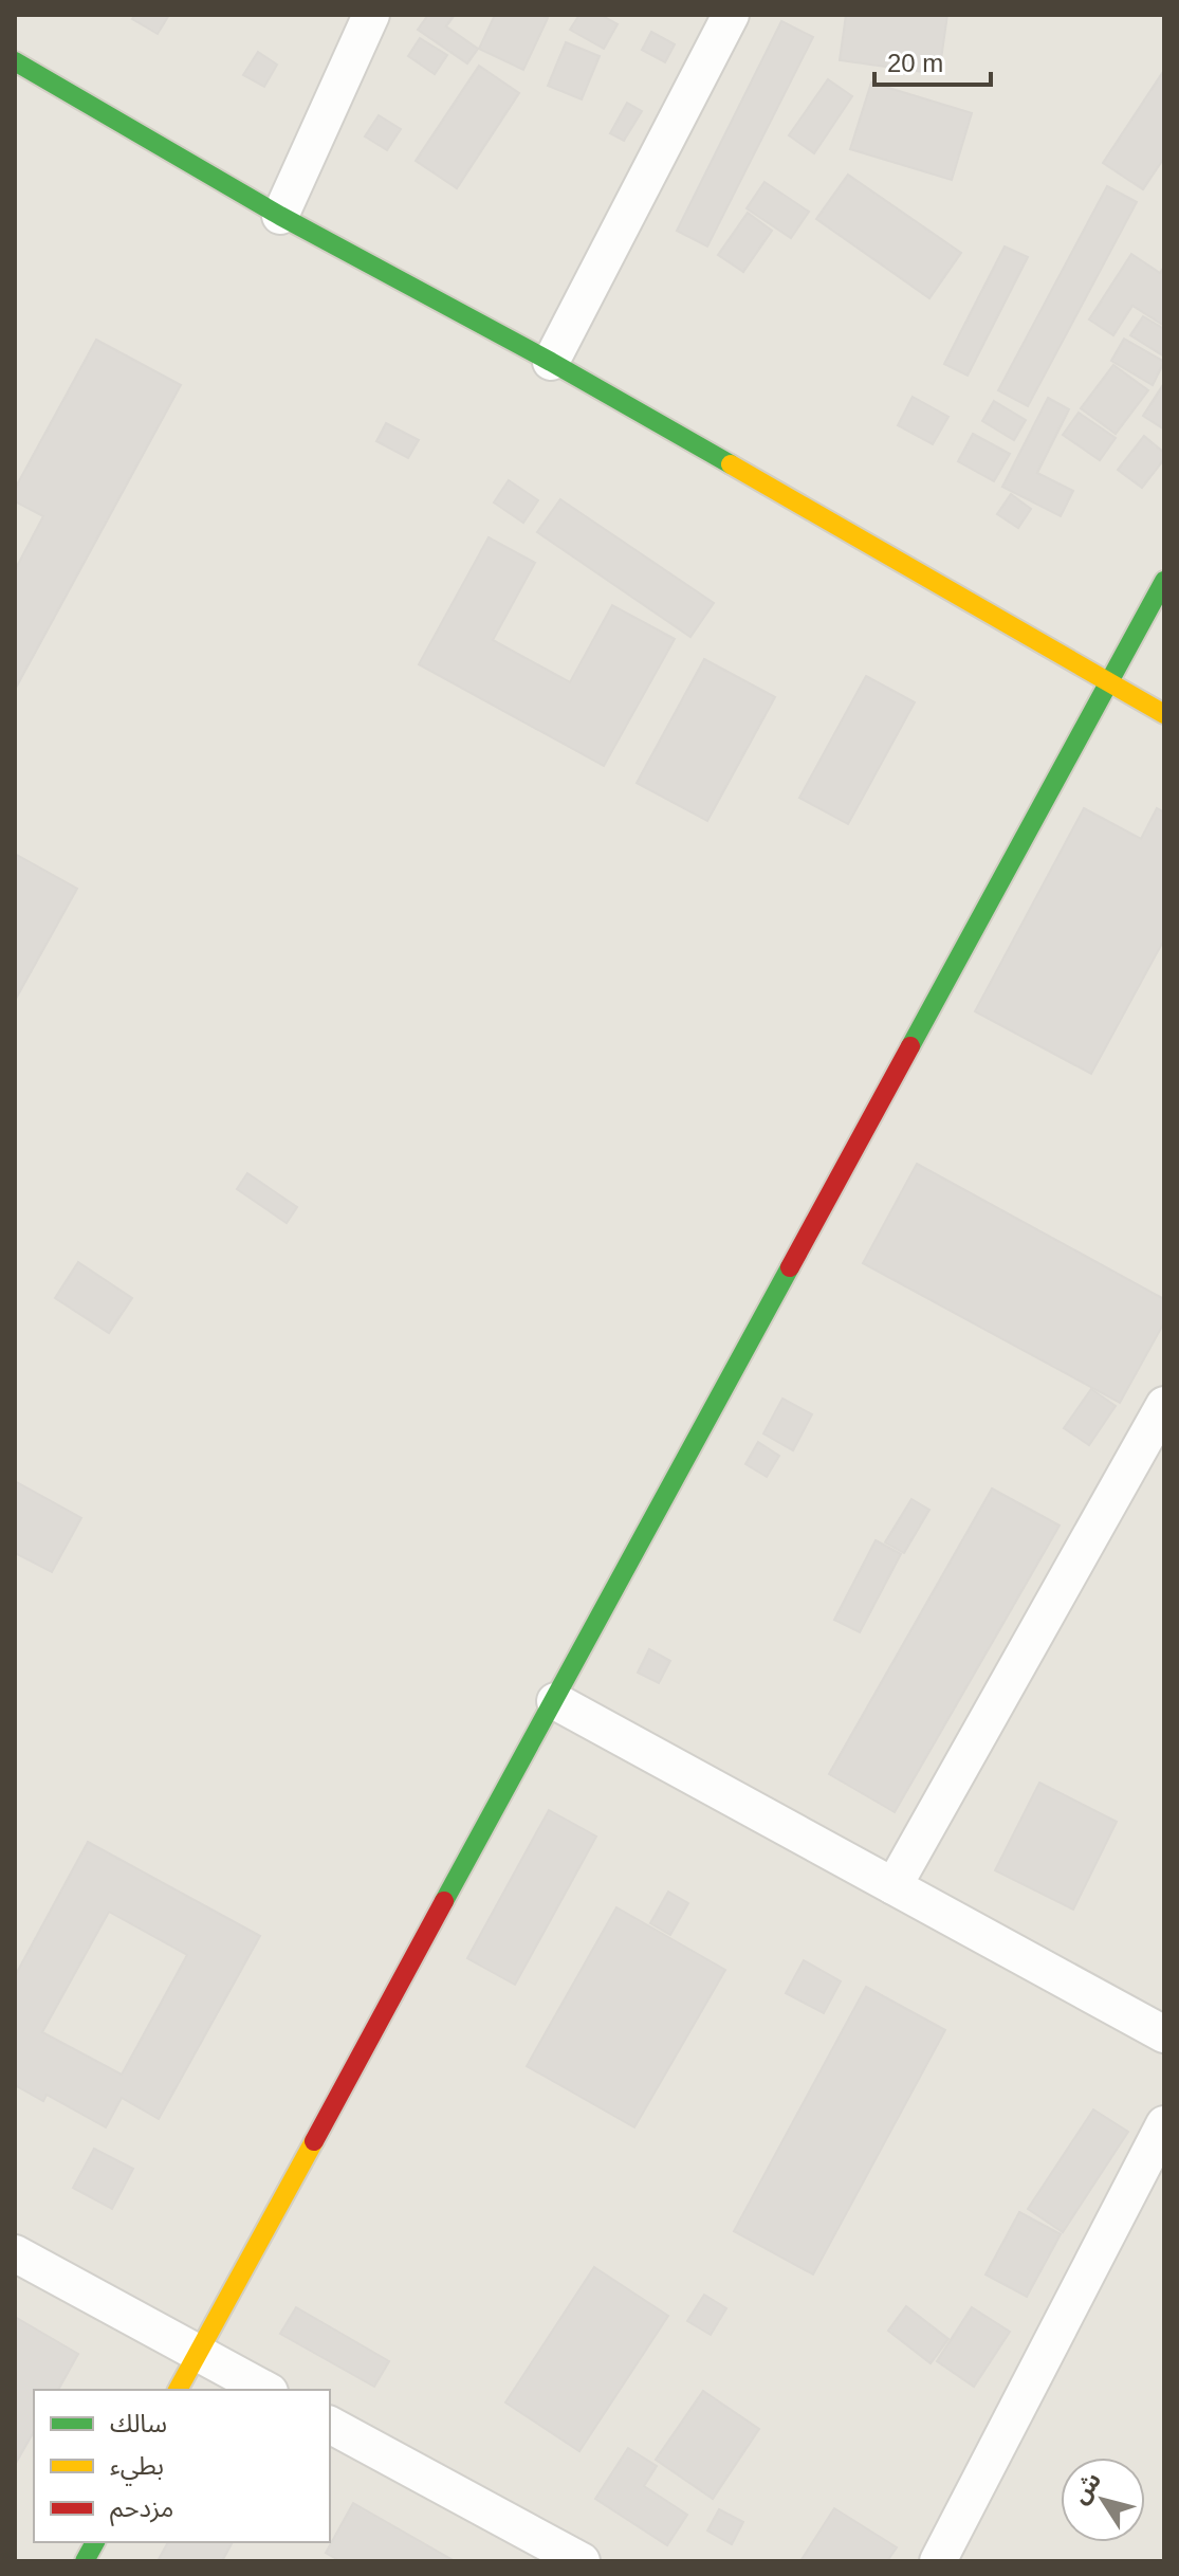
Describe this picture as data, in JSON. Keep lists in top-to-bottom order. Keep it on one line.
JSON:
{"legend":["سالك","بطيء","مزدحم"],"scale_bar":"20 m","north":"top left"}
